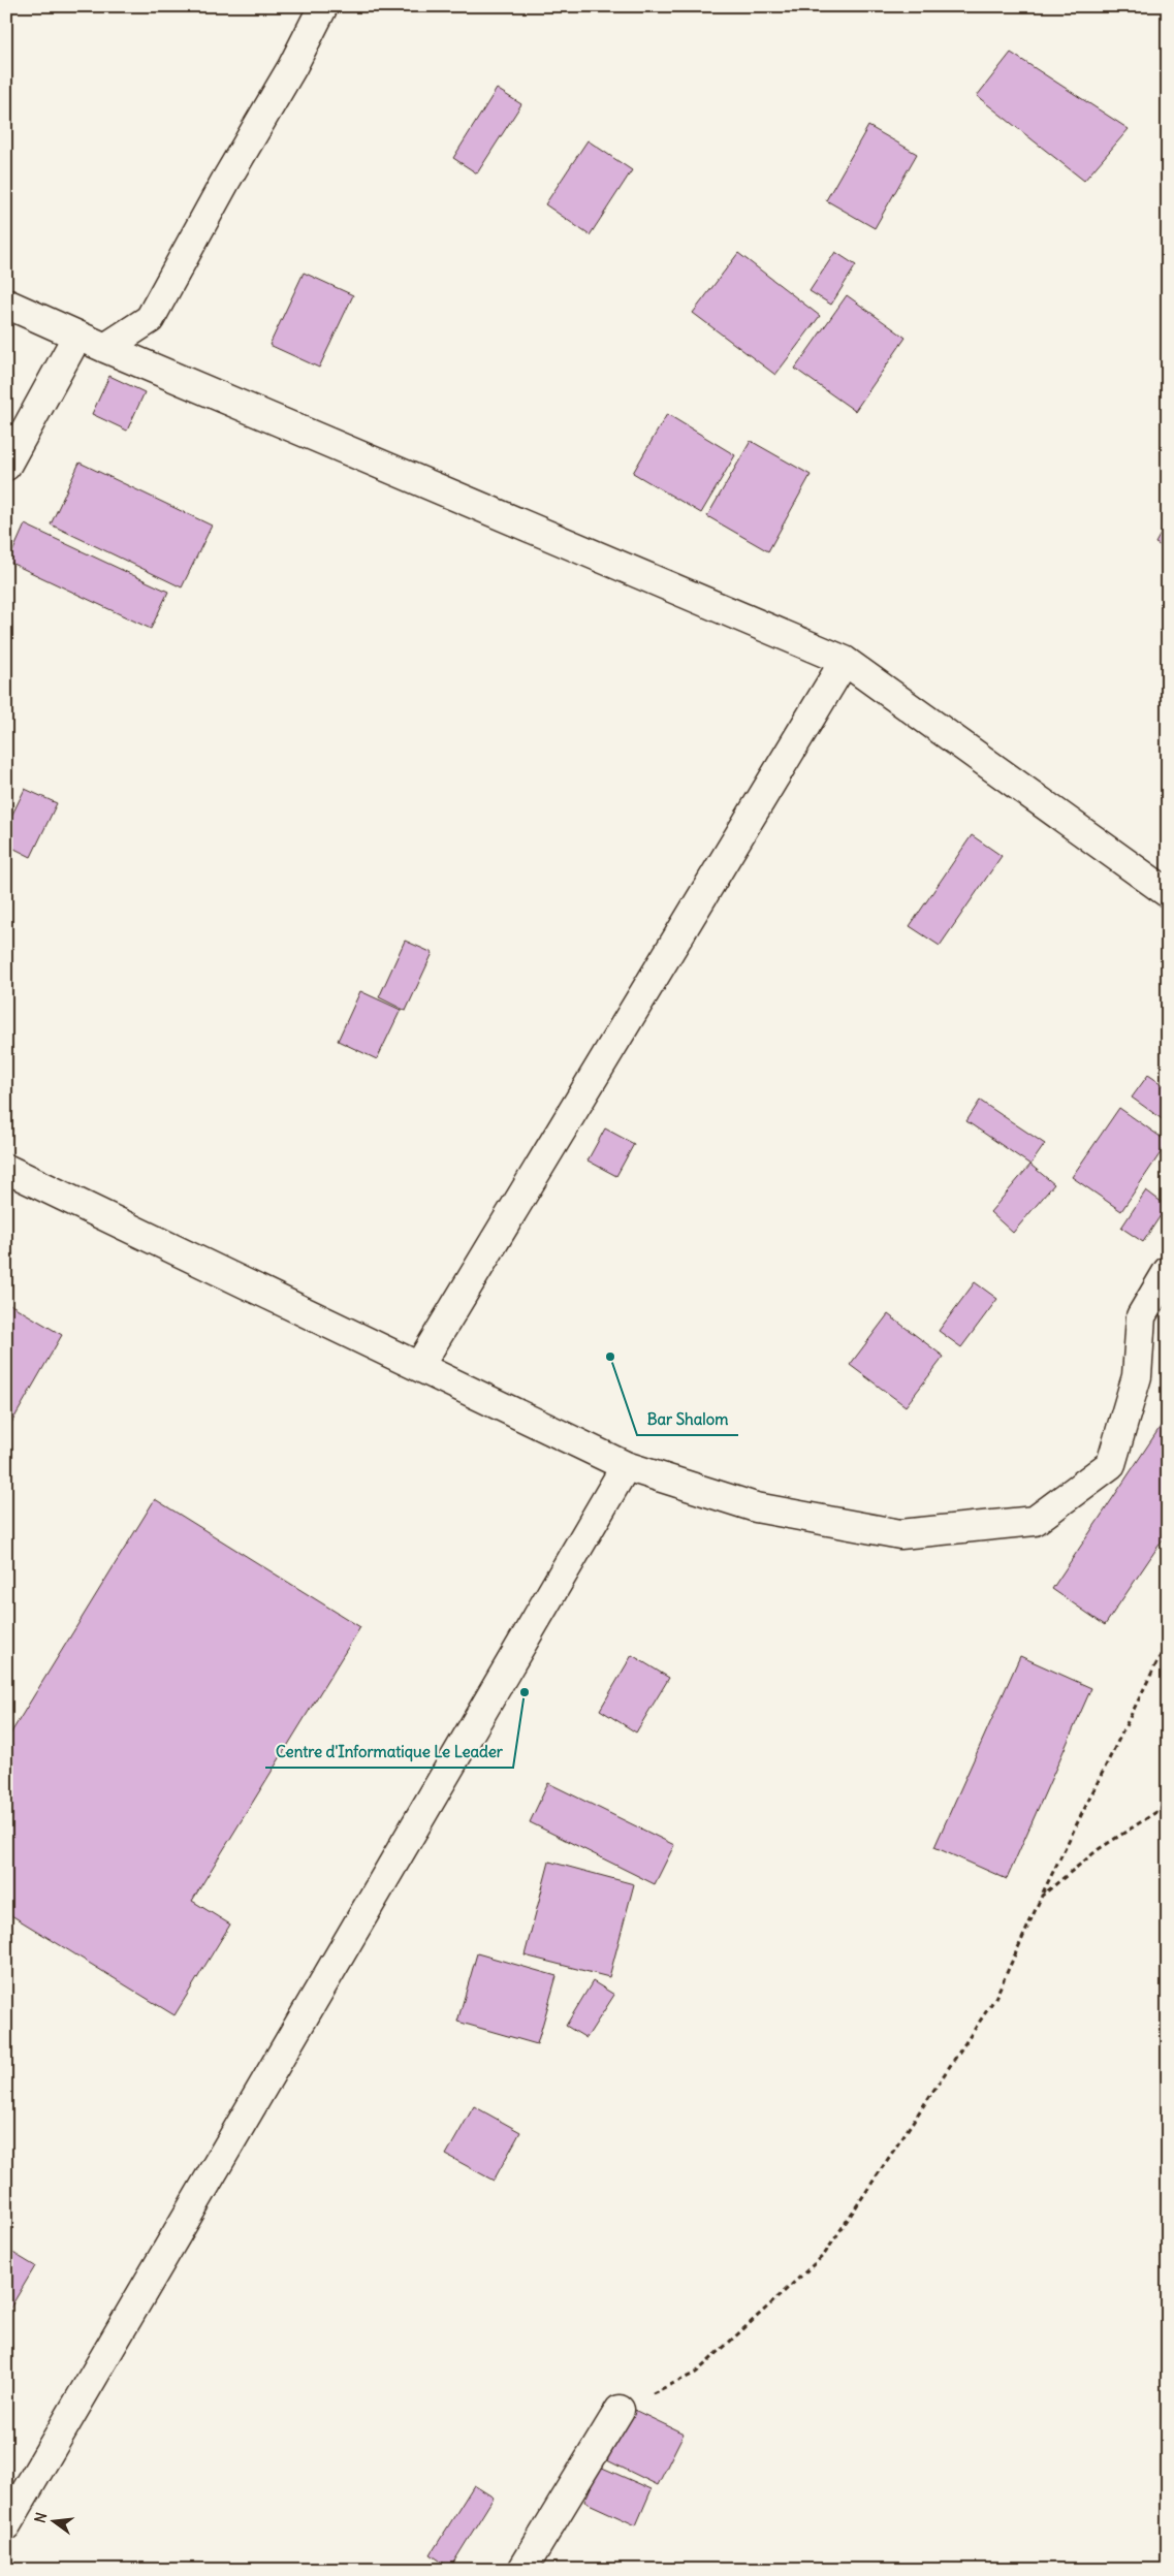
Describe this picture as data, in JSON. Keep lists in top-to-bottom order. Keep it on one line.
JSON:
{"places":["Bar Shalom","Centre d'Informatique Le Leader"],"north":"left"}
